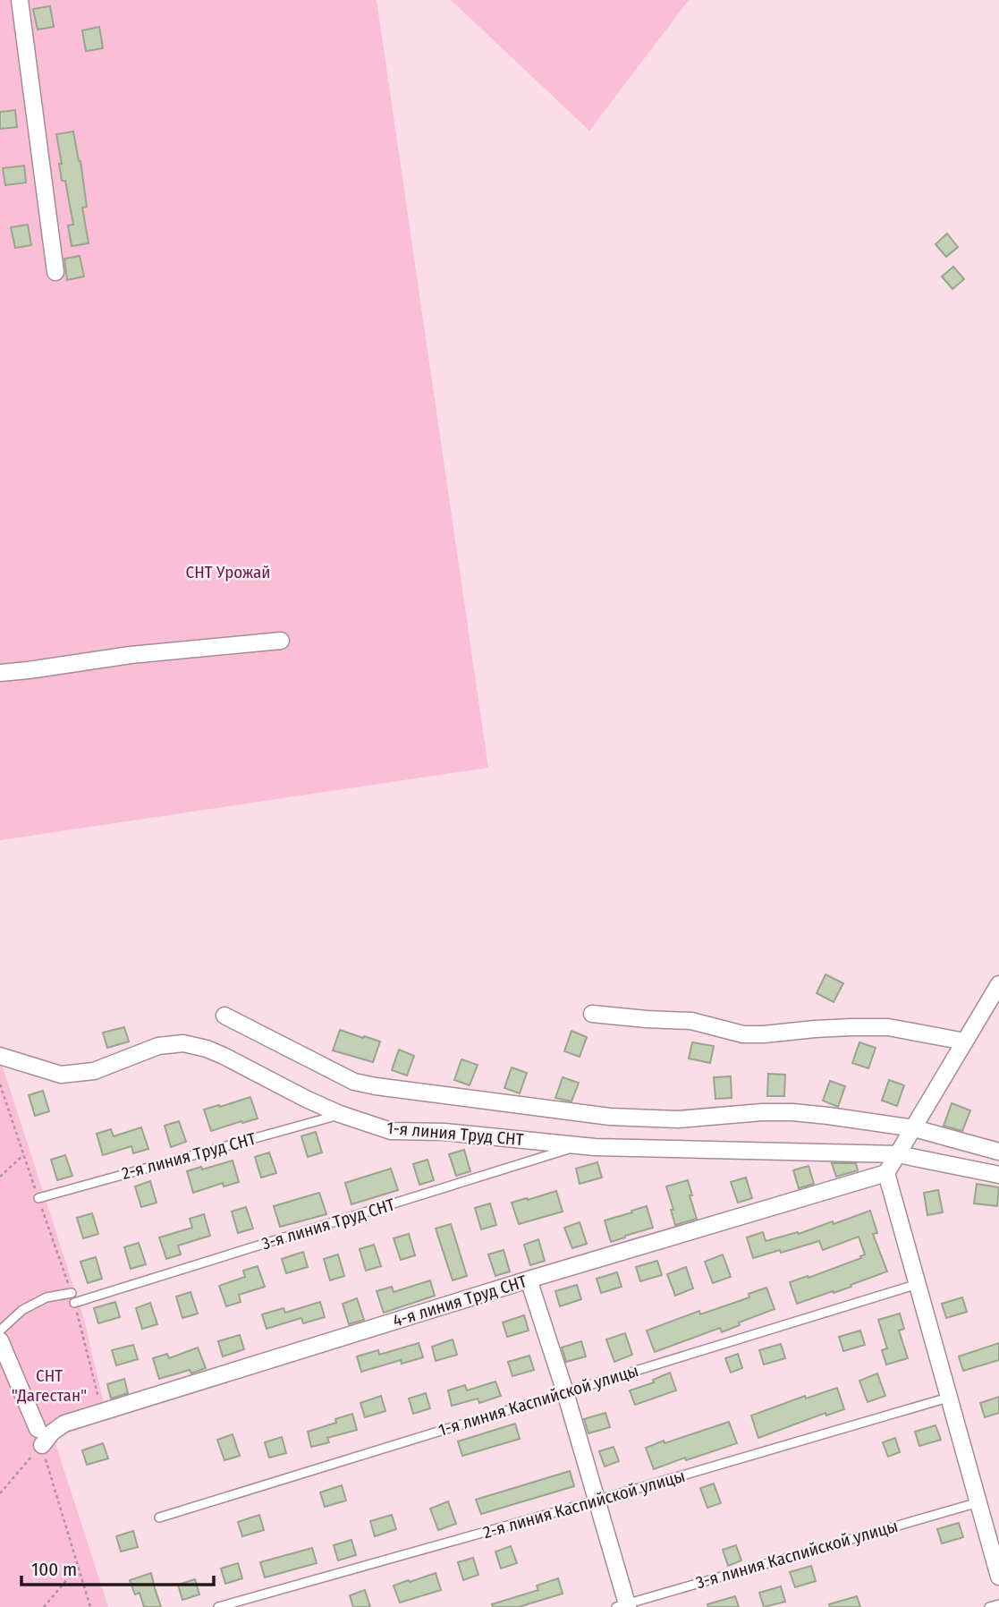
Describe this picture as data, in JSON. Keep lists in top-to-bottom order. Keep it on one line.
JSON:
{"streets":{"street":["1-я линия Труд СНТ","4-я линия Труд СНТ"],"lane":["2-я линия Труд СНТ","3-я линия Труд СНТ","1-я линия Каспийской улицы","2-я линия Каспийской улицы","3-я линия Каспийской улицы"]},"crossings":[["1-я линия Труд СНТ","2-я линия Труд СНТ"],["1-я линия Труд СНТ","3-я линия Труд СНТ"]],"parks":["СНТ Урожай","СНТ \"Дагестан\""],"scale_bar":"100 m"}
